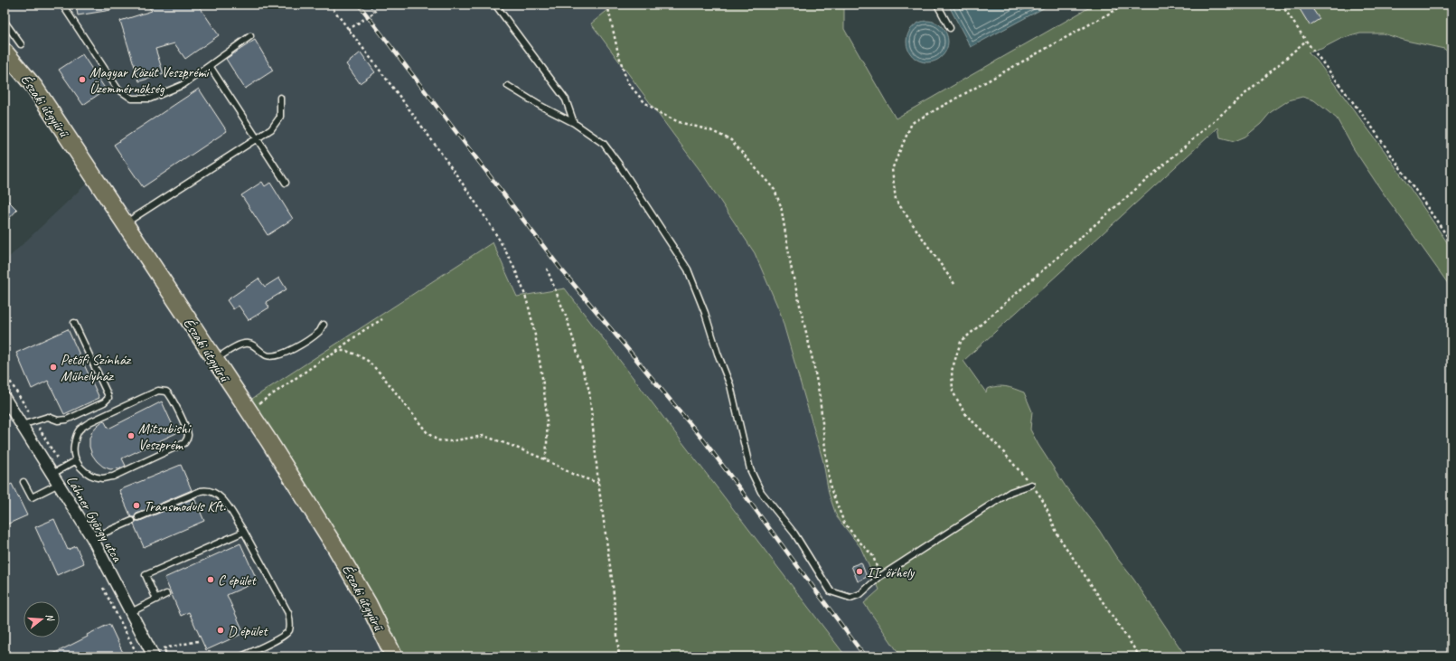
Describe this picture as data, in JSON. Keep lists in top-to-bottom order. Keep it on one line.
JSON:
{"streets":{"main road":["Északi útgyűrű"],"street":["Láhner György utca"]},"places":["Magyar Közút Veszprémi Üzemmérnökség","Petőfi Színház Műhelyház","Mitsubishi Veszprém","Transmoduls Kft.","II. őrhely","C épület","D épület"],"north":"right"}
